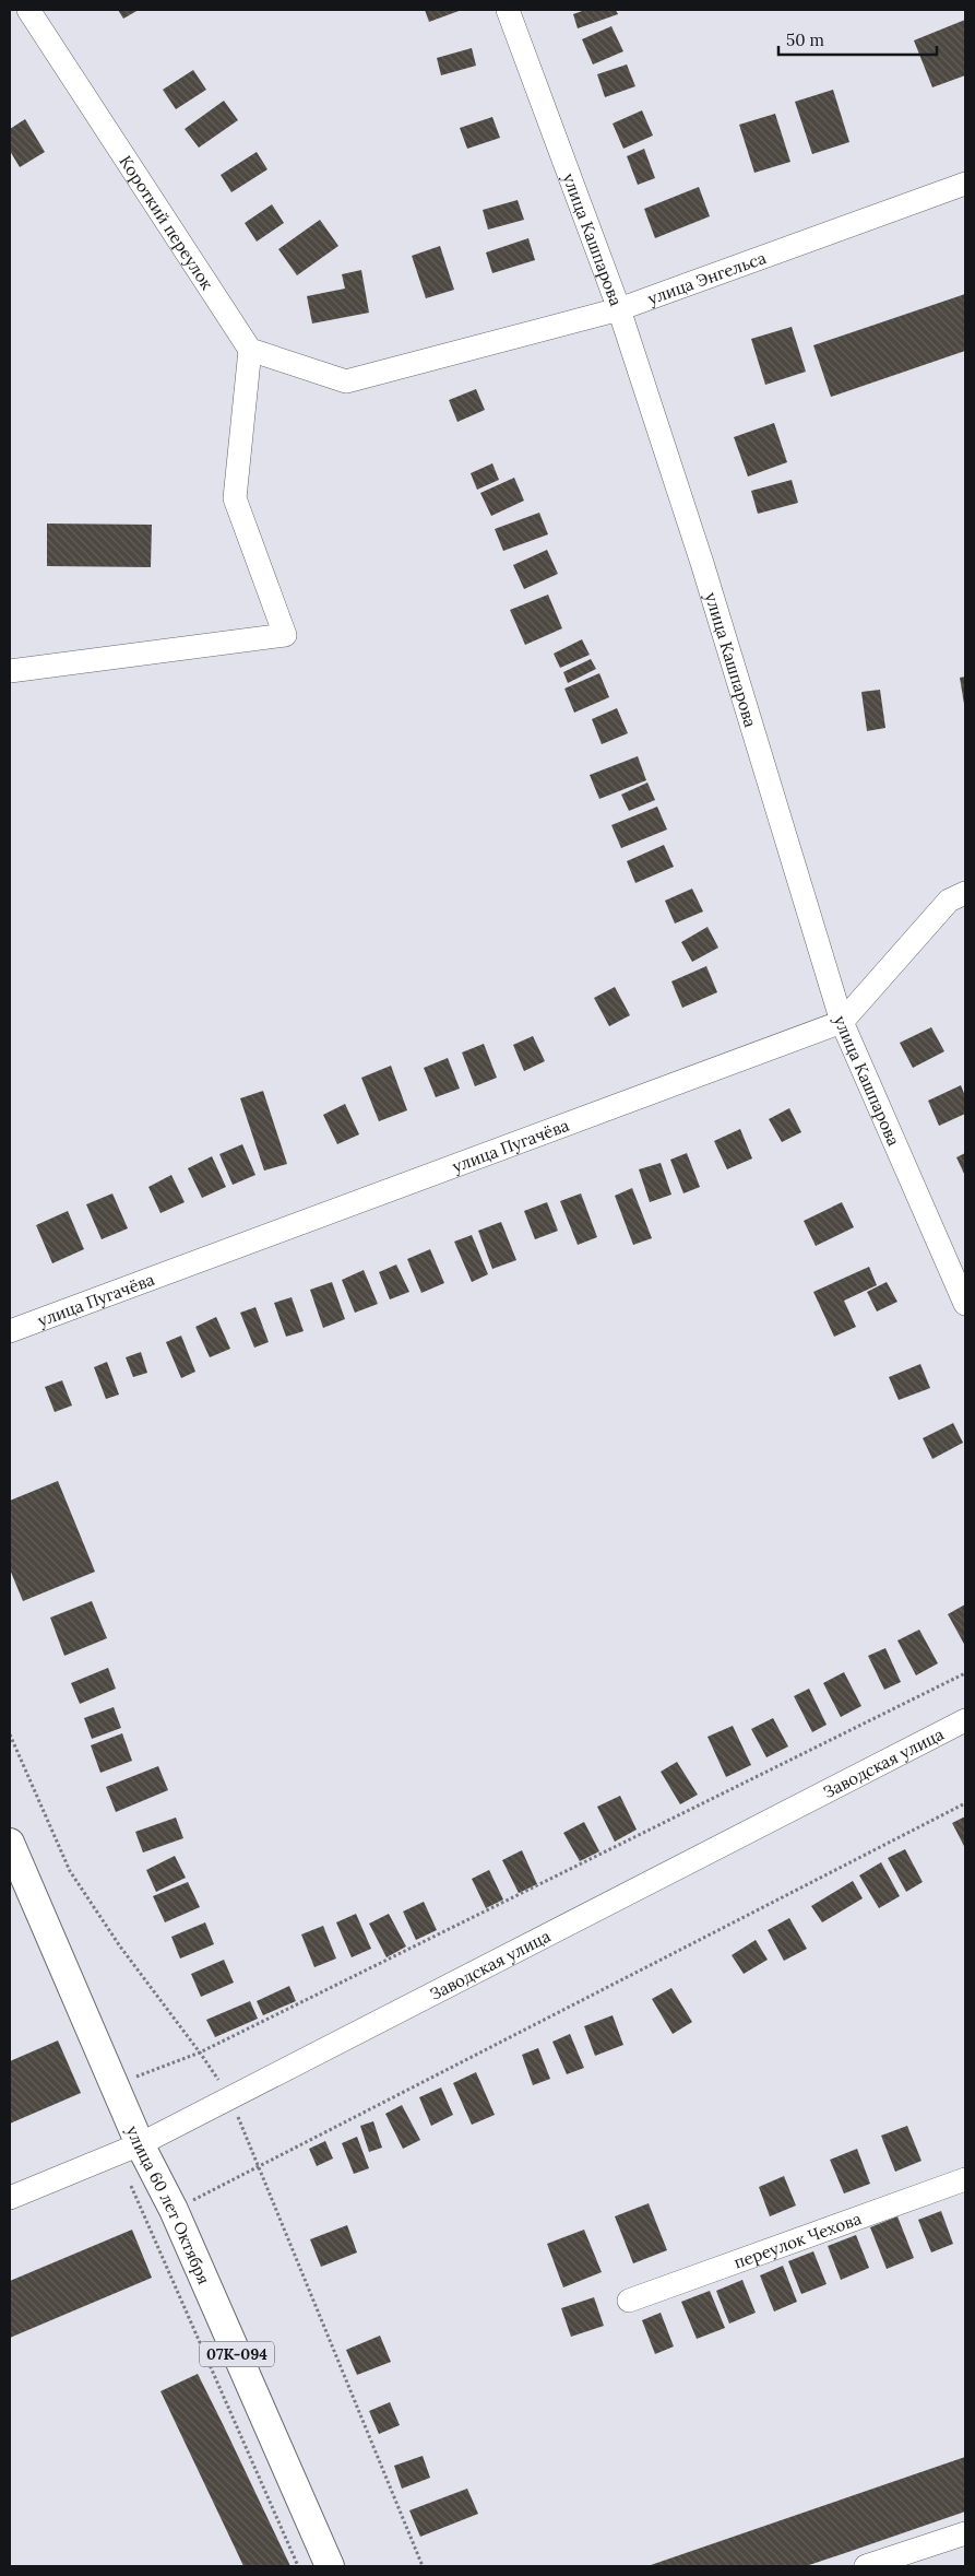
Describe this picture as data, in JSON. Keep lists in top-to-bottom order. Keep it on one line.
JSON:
{"streets":{"main road":["улица 60 лет Октября","07К-094"],"street":["Короткий переулок","улица Кашпарова","улица Энгельса","улица Пугачёва","Заводская улица","переулок Чехова"]},"crossings":[["Короткий переулок","улица Энгельса"],["улица Кашпарова","улица Энгельса"],["улица Кашпарова","улица Пугачёва"],["Заводская улица","улица 60 лет Октября"]],"scale_bar":"50 m"}
